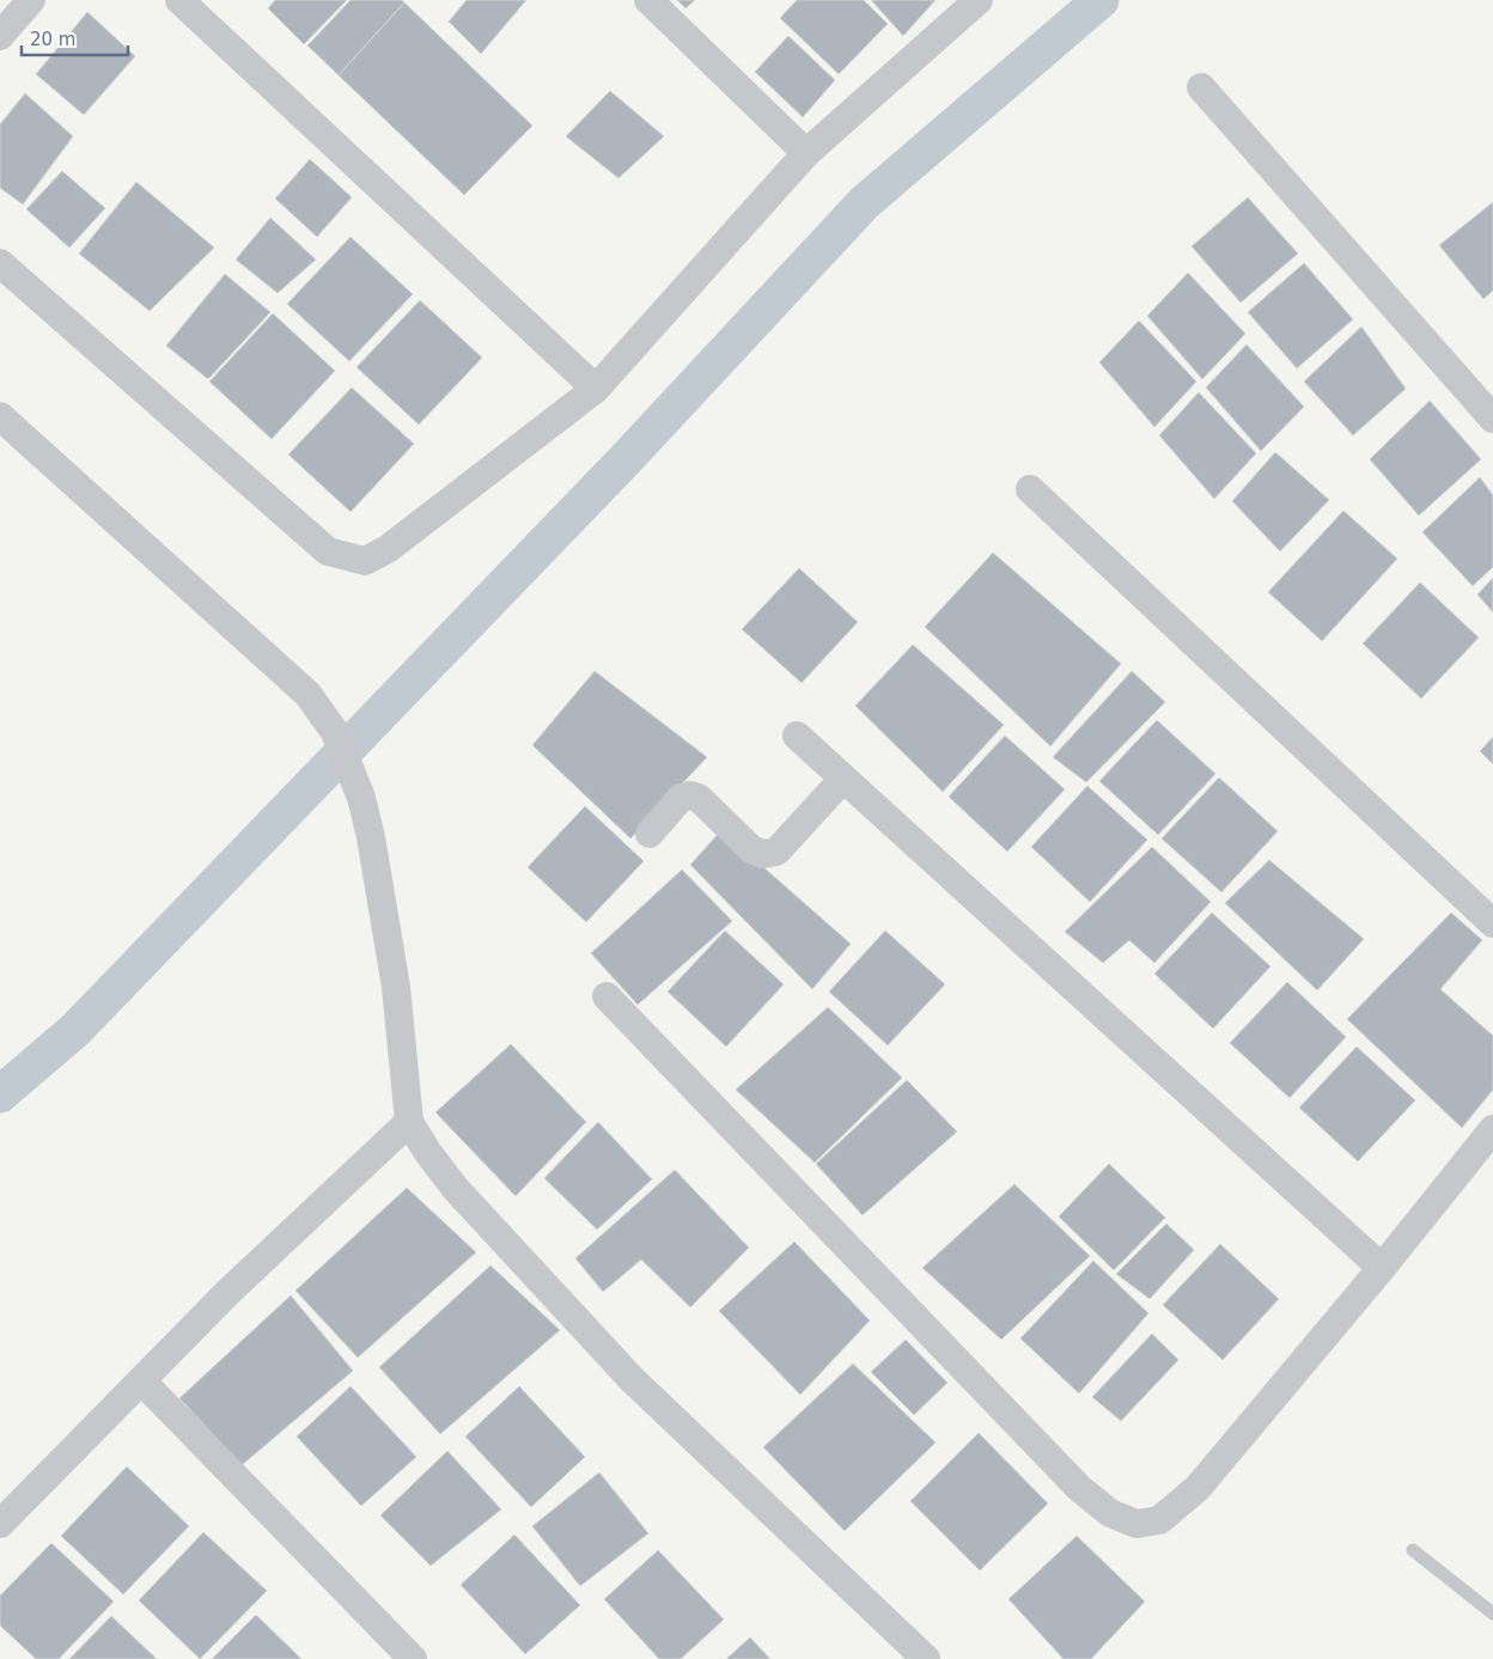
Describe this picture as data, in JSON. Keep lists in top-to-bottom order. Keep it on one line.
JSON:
{"scale_bar":"20 m"}
